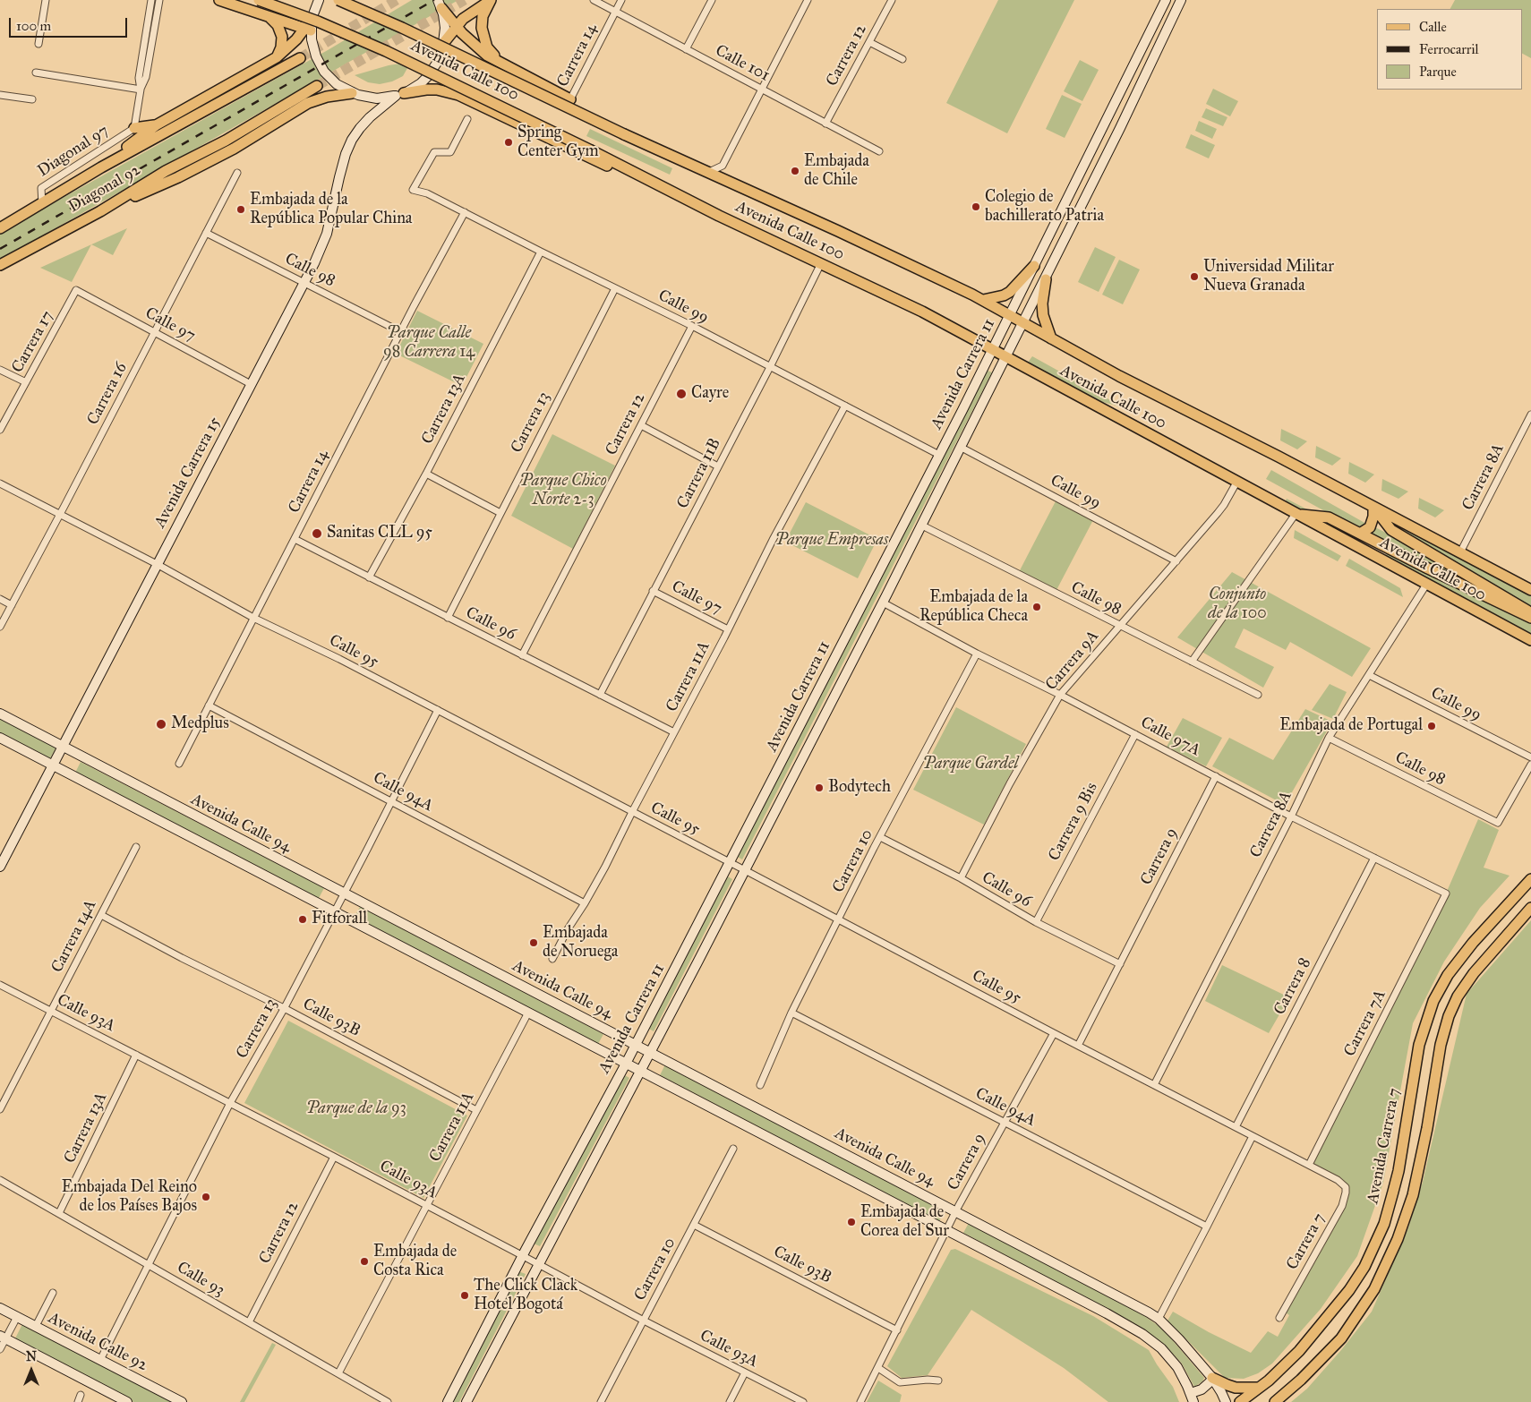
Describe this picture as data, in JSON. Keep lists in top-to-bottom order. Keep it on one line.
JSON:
{"streets":{"main road":["Avenida Calle 100","Diagonal 92","Avenida Carrera 11","Avenida Carrera 15","Avenida Calle 94","Avenida Carrera 7","Avenida Calle 92"],"street":["Carrera 14","Carrera 12","Calle 101","Diagonal 97","Calle 98","Calle 99","Calle 97","Carrera 17","Carrera 16","Carrera 13A","Carrera 13","Carrera 11B","Carrera 8A","Calle 96","Calle 95","Carrera 9A","Carrera 11A","Calle 97A","Calle 94A","Carrera 9 Bis","Carrera 9","Carrera 10","Carrera 14A","Carrera 8","Calle 93A","Calle 93B","Carrera 7A","Carrera 7","Calle 93"]},"crossings":[["Carrera 14","Calle 101"],["Carrera 14","Calle 98"],["Carrera 14","Calle 99"],["Carrera 14","Calle 96"],["Carrera 14","Calle 95"],["Carrera 14","Calle 94A"],["Carrera 12","Calle 101"],["Carrera 12","Calle 99"],["Carrera 12","Calle 96"],["Carrera 12","Calle 93A"],["Carrera 12","Calle 93"],["Avenida Calle 100","Avenida Carrera 11"],["Avenida Calle 100","Carrera 11B"],["Avenida Calle 100","Carrera 8A"],["Avenida Calle 100","Carrera 9A"],["Diagonal 97","Diagonal 92"],["Calle 98","Avenida Carrera 11"],["Calle 98","Carrera 16"],["Calle 98","Avenida Carrera 15"],["Calle 98","Carrera 8A"],["Calle 98","Carrera 9A"],["Calle 99","Avenida Carrera 11"],["Calle 99","Carrera 13A"],["Calle 99","Carrera 13"],["Calle 99","Carrera 11B"],["Calle 99","Carrera 8A"],["Calle 99","Carrera 9A"],["Calle 99","Carrera 11A"],["Calle 97","Carrera 17"],["Calle 97","Carrera 16"],["Calle 97","Avenida Carrera 15"],["Calle 97","Carrera 11B"],["Calle 97","Carrera 11A"],["Avenida Carrera 11","Calle 95"],["Avenida Carrera 11","Calle 97A"],["Avenida Carrera 11","Avenida Calle 94"],["Avenida Carrera 11","Calle 93A"],["Carrera 16","Calle 95"],["Carrera 13A","Calle 96"],["Carrera 13A","Calle 93A"],["Carrera 13A","Calle 93"],["Carrera 13","Calle 96"],["Carrera 13","Calle 95"],["Carrera 13","Calle 94A"],["Carrera 13","Avenida Calle 94"],["Carrera 13","Calle 93A"],["Carrera 13","Calle 93B"],["Carrera 13","Calle 93"],["Carrera 13","Avenida Calle 92"],["Avenida Carrera 15","Calle 95"],["Avenida Carrera 15","Avenida Calle 94"],["Carrera 11B","Calle 96"],["Carrera 8A","Calle 95"],["Carrera 8A","Calle 97A"],["Calle 96","Carrera 9A"],["Calle 96","Carrera 11A"],["Calle 96","Carrera 9 Bis"],["Calle 96","Carrera 9"],["Calle 96","Carrera 10"],["Calle 95","Carrera 11A"],["Calle 95","Carrera 9"],["Calle 95","Carrera 10"],["Calle 95","Carrera 8"],["Calle 95","Carrera 7A"],["Calle 95","Carrera 7"],["Carrera 9A","Calle 97A"],["Carrera 11A","Calle 94A"],["Carrera 11A","Calle 93A"],["Carrera 11A","Calle 93B"],["Carrera 11A","Calle 93"],["Calle 97A","Carrera 9 Bis"],["Calle 97A","Carrera 9"],["Calle 97A","Carrera 10"],["Calle 97A","Carrera 8"],["Calle 97A","Carrera 7A"],["Calle 94A","Carrera 9"],["Calle 94A","Carrera 10"],["Avenida Calle 94","Carrera 9"],["Carrera 9","Calle 93B"],["Carrera 10","Calle 93A"],["Carrera 10","Calle 93B"],["Carrera 14A","Calle 93A"],["Carrera 14A","Calle 93B"]],"parks":["Parque Calle 98 Carrera 14","Parque Chico Norte 2-3","Parque Empresas","Conjunto de la 100","Parque Gardel","Parque de la 93"],"places":["Spring Center Gym","Embajada de Chile","Colegio de bachillerato Patria","Embajada de la República Popular China","Universidad Militar Nueva Granada","Cayre","Sanitas CLL 95","Embajada de la República Checa","Medplus","Embajada de Portugal","Bodytech","Fitforall","Embajada de Noruega","Embajada Del Reino de los Países Bajos","Embajada de Corea del Sur","Embajada de Costa Rica","The Click Clack Hotel Bogotá"],"legend":["Calle","Ferrocarril","Parque"],"scale_bar":"100 m","north":"top"}
